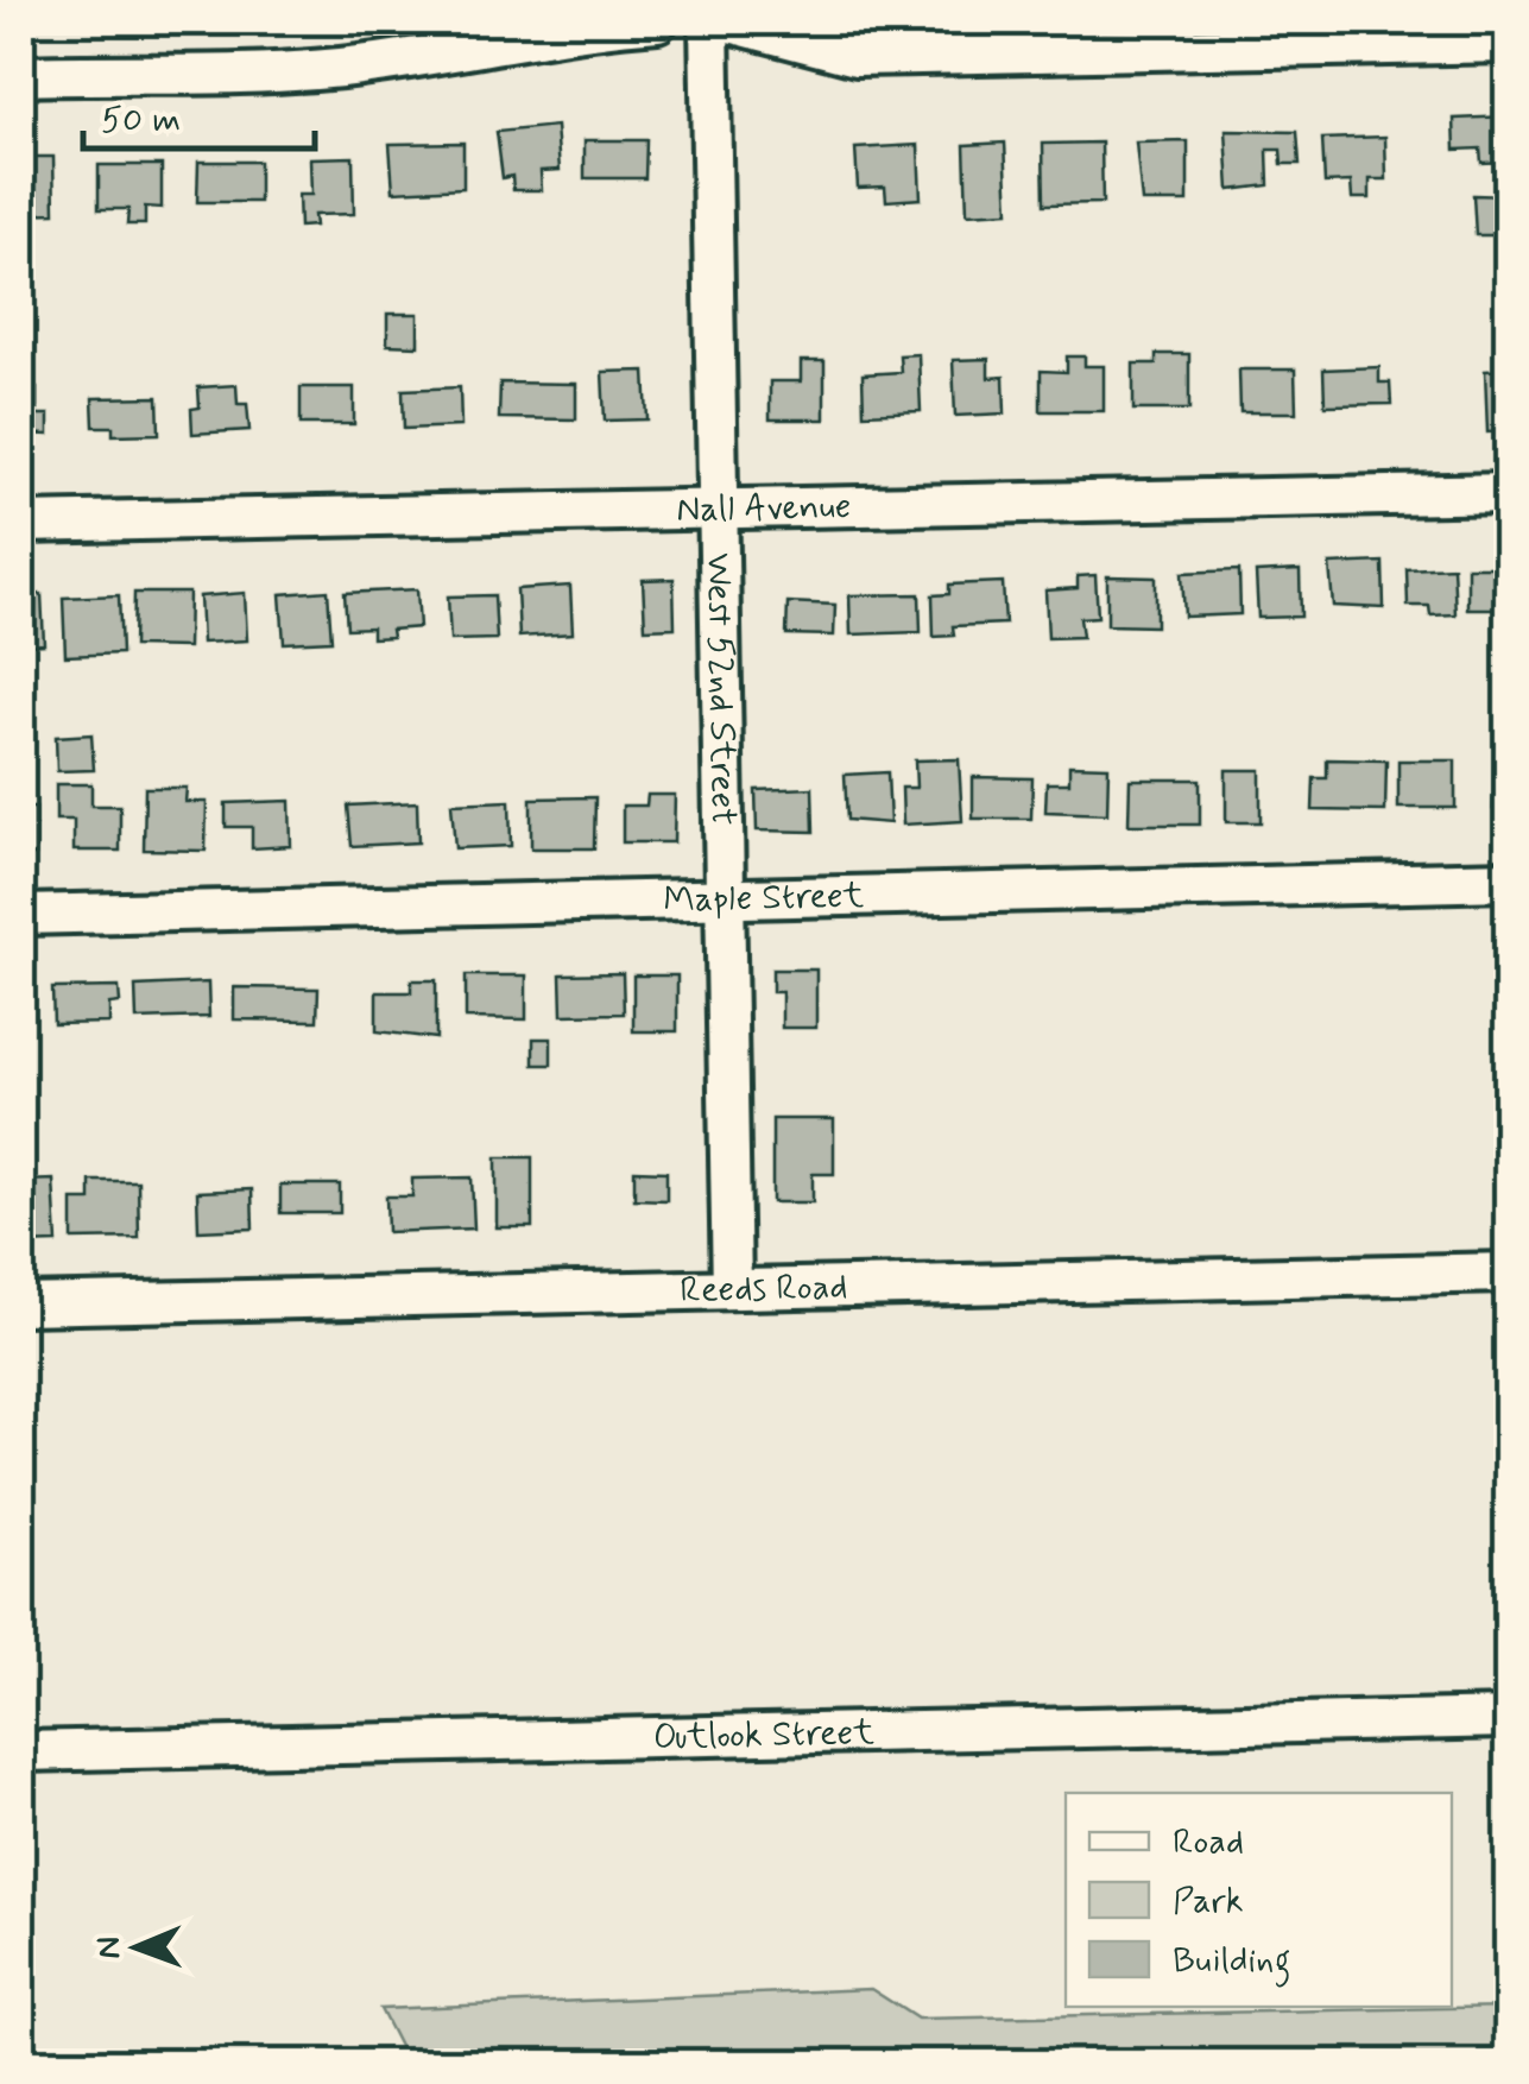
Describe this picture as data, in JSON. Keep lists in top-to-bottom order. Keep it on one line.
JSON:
{"streets":{"street":["Nall Avenue","West 52nd Street","Maple Street","Reeds Road","Outlook Street"]},"crossings":[["Nall Avenue","West 52nd Street"],["West 52nd Street","Maple Street"],["West 52nd Street","Reeds Road"]],"legend":["Road","Park","Building"],"scale_bar":"50 m","north":"left"}
